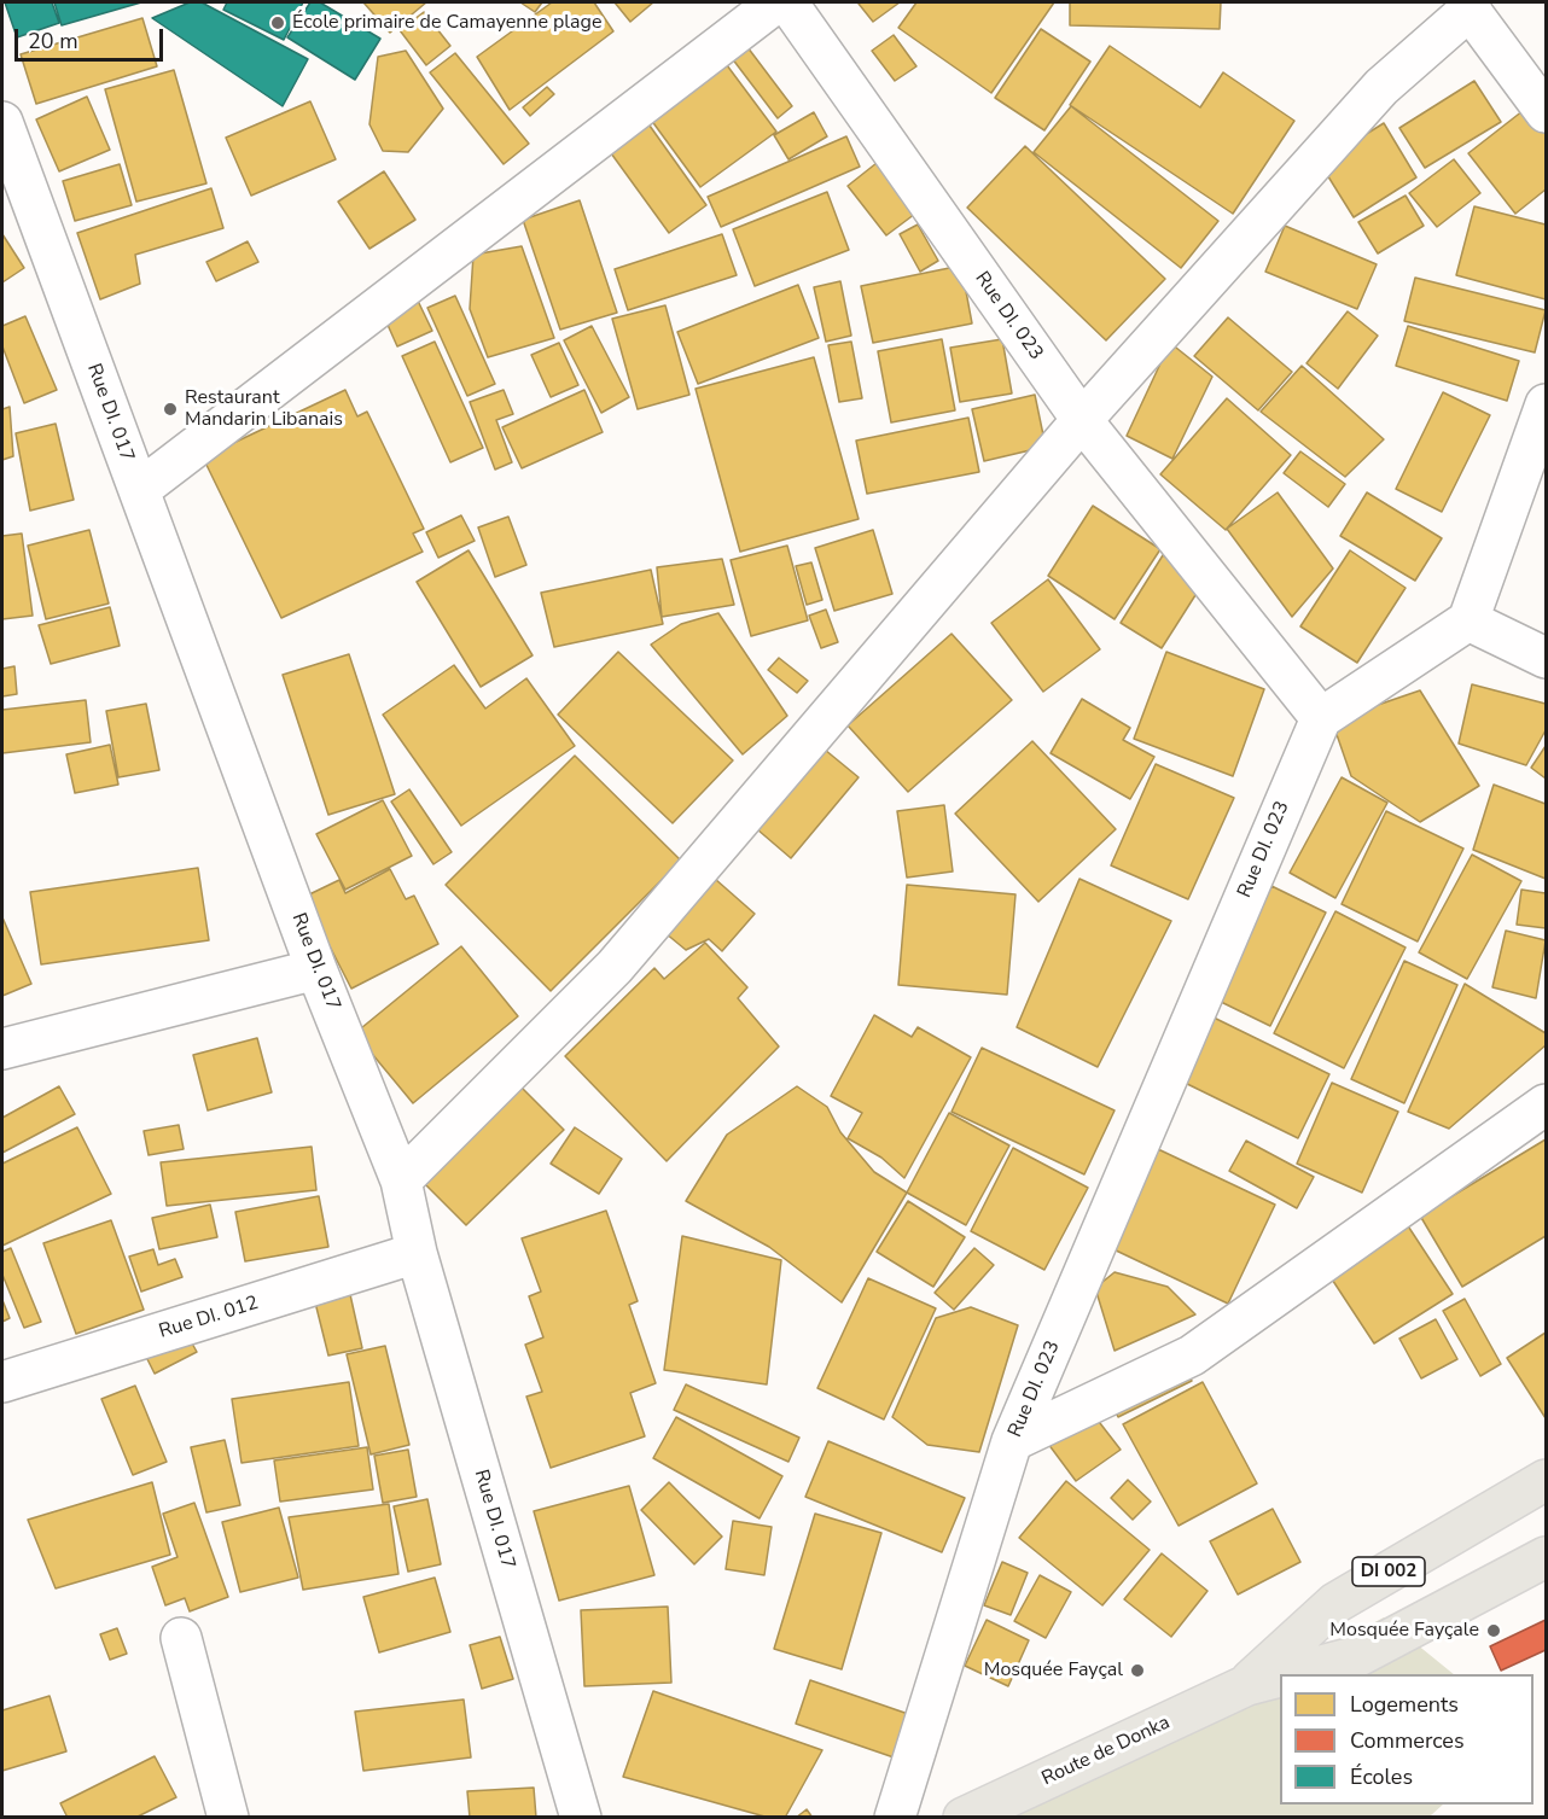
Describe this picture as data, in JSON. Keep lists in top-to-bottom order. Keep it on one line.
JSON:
{"streets":{"main road":["DI 002","Route de Donka"],"street":["Rue DI. 023","Rue DI. 017","Rue DI. 012"]},"crossings":[["Rue DI. 017","Rue DI. 012"]],"places":["École primaire de Camayenne plage","Restaurant Mandarin Libanais","Mosquée Fayçale","Mosquée Fayçal"],"legend":["Logements","Commerces","Écoles"],"scale_bar":"20 m"}
